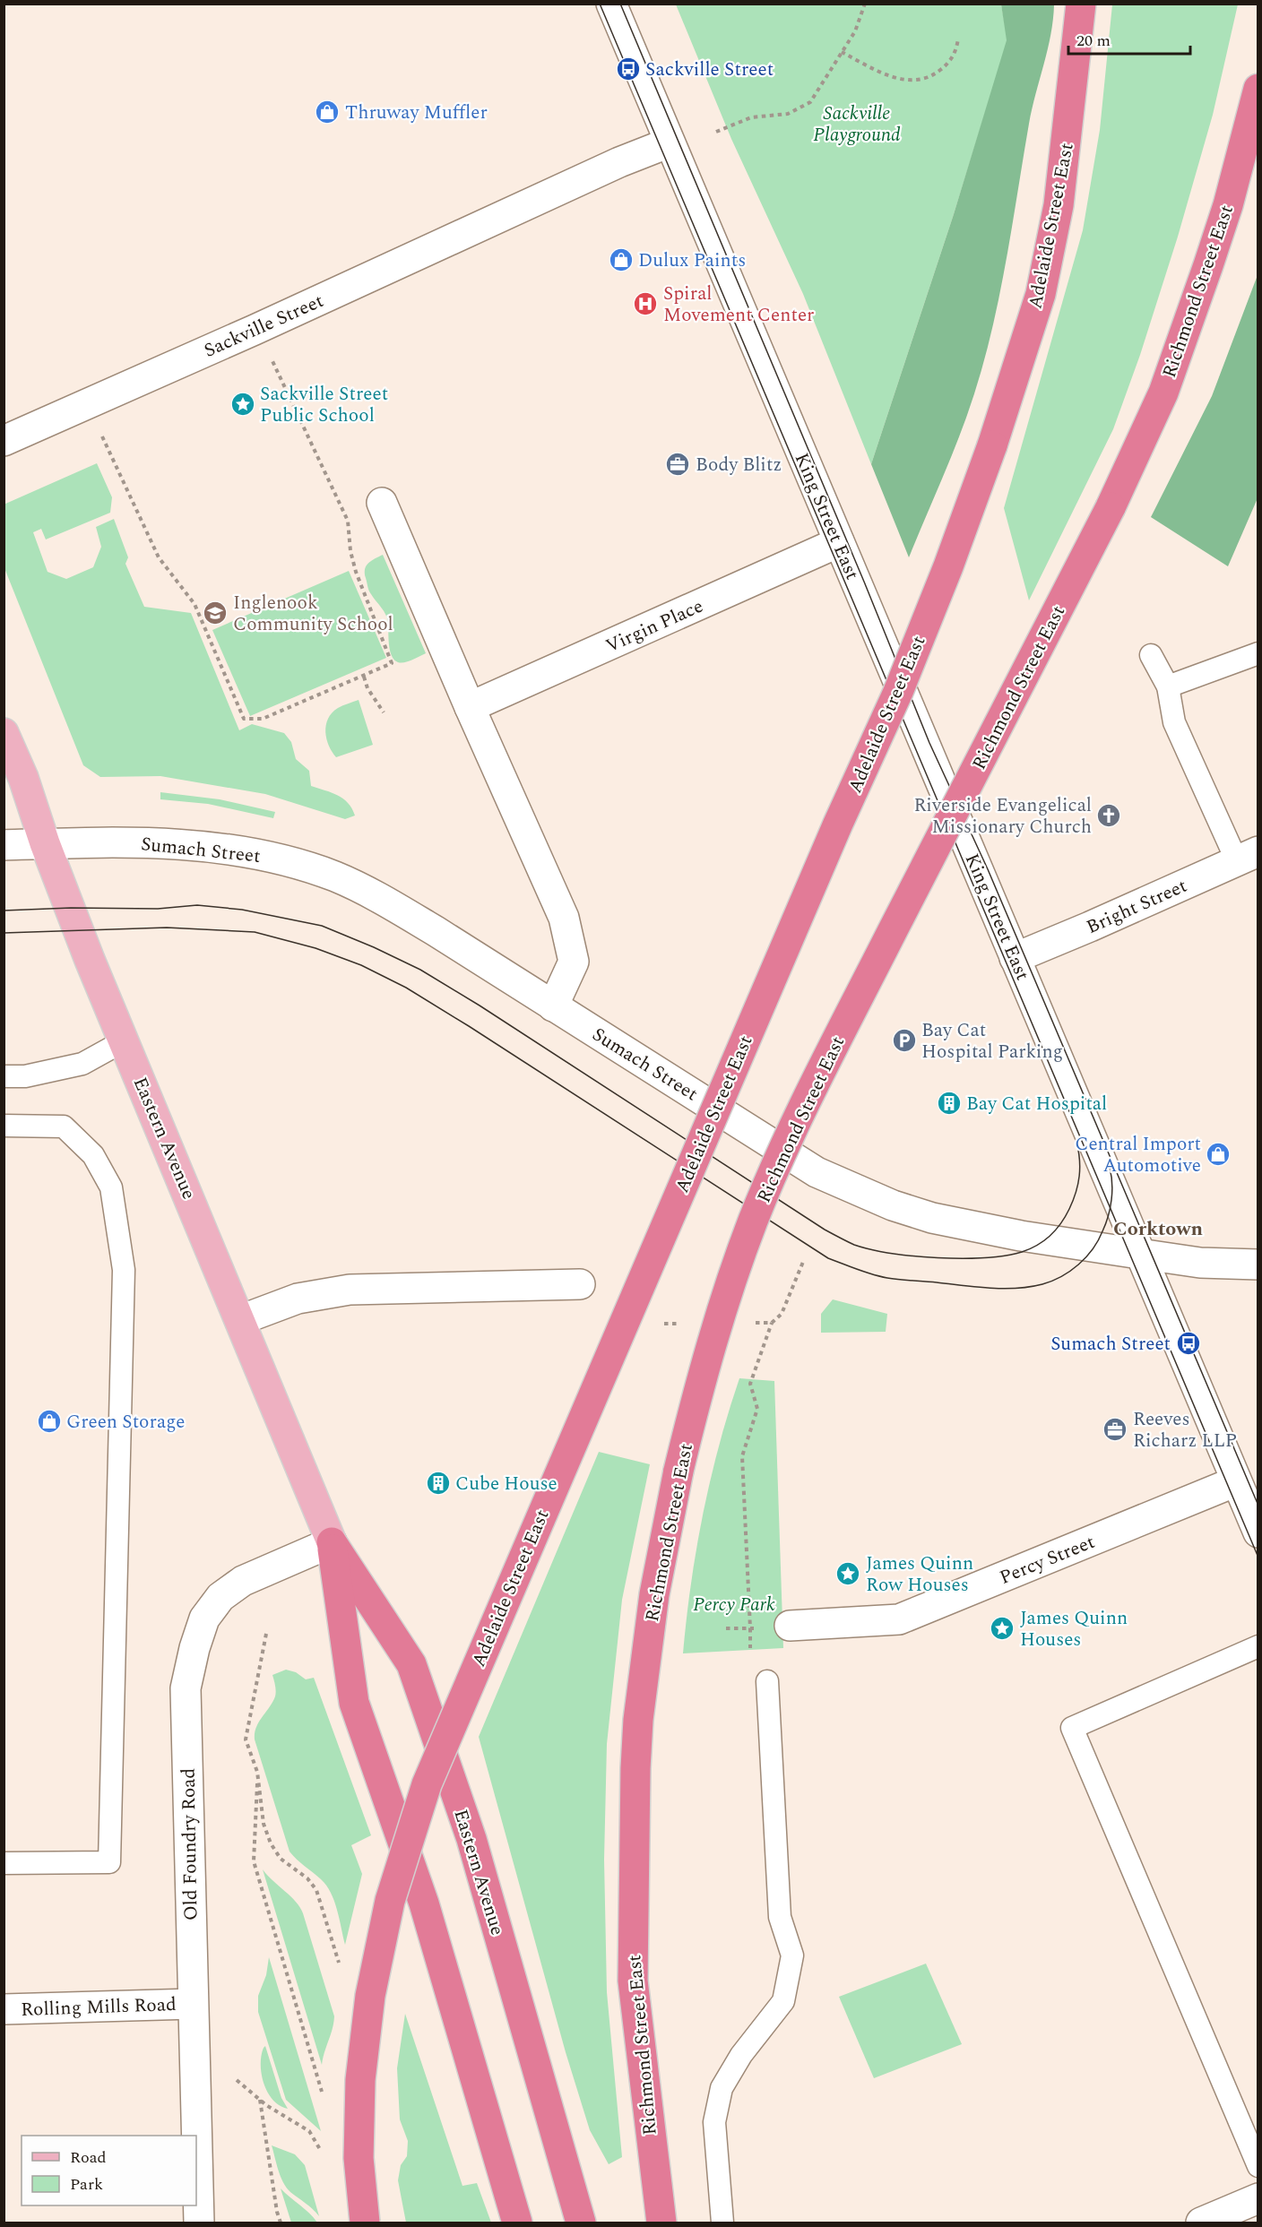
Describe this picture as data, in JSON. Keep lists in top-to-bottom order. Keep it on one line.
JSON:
{"streets":{"highway":["Adelaide Street East","Richmond Street East","Eastern Avenue"],"street":["Sackville Street","King Street East","Virgin Place","Sumach Street","Bright Street","Percy Street","Old Foundry Road","Rolling Mills Road"]},"crossings":[["Sackville Street","King Street East"],["King Street East","Virgin Place"],["King Street East","Sumach Street"],["King Street East","Bright Street"],["King Street East","Percy Street"],["Sumach Street","Eastern Avenue"],["Eastern Avenue","Old Foundry Road"],["Old Foundry Road","Rolling Mills Road"]],"districts":["Corktown"],"parks":["Sackville Playground","Percy Park"],"places":{"bus stop":["Sackville Street","Sumach Street"],"shop":["Thruway Muffler","Dulux Paints","Central Import Automotive","Green Storage"],"hospital":["Spiral Movement Center"],"place":["Sackville Street Public School","James Quinn Row Houses","James Quinn Houses"],"office":["Body Blitz","Reeves Richarz LLP"],"school or university":["Inglenook Community School"],"church":["Riverside Evangelical Missionary Church"],"parking":["Bay Cat Hospital Parking"],"building":["Bay Cat Hospital","Cube House"]},"legend":["Road","Park"],"scale_bar":"20 m"}
